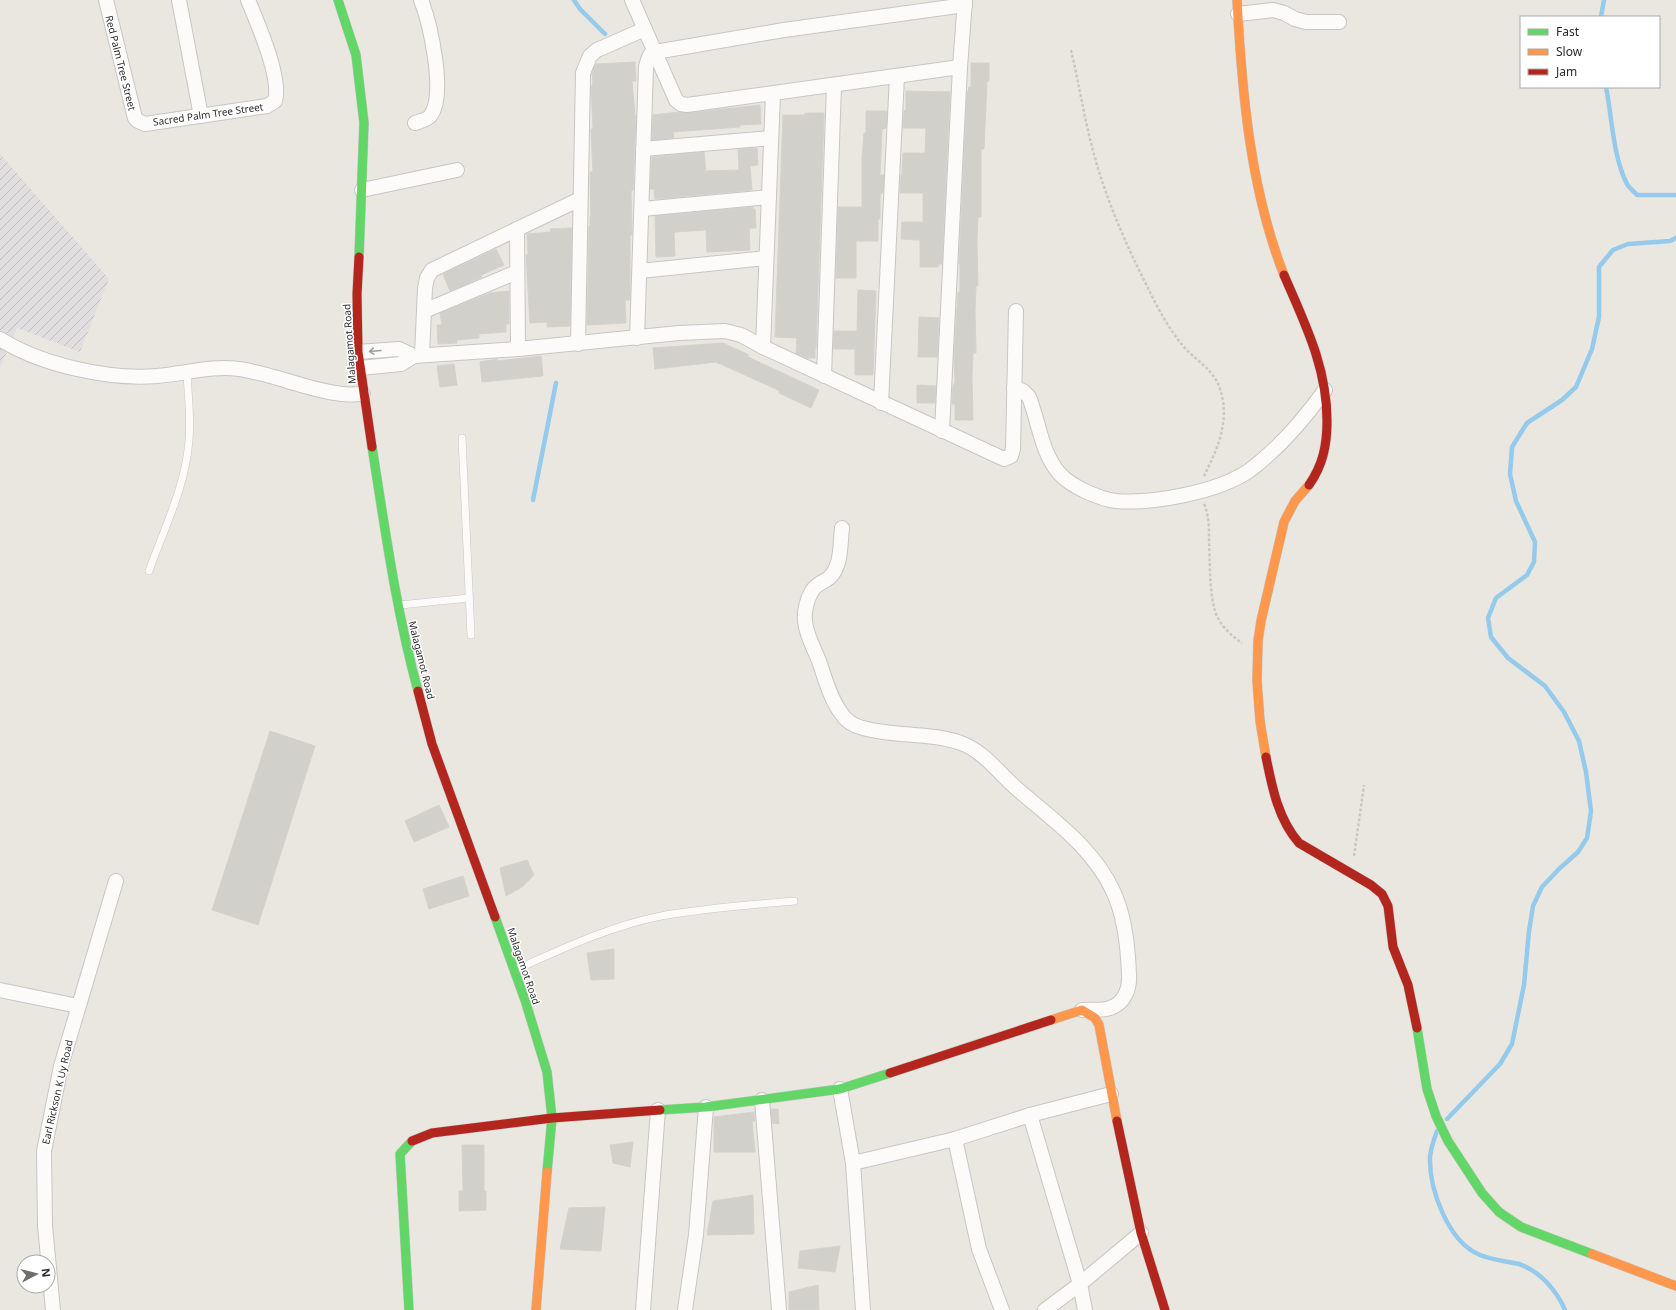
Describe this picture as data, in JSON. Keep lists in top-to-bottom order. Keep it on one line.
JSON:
{"streets":{"street":["Red Palm Tree Street","Sacred Palm Tree Street","Malagamot Road","Earl Rickson K Uy Road"]},"crossings":[["Red Palm Tree Street","Sacred Palm Tree Street"]],"legend":["Fast","Slow","Jam"],"north":"right"}
